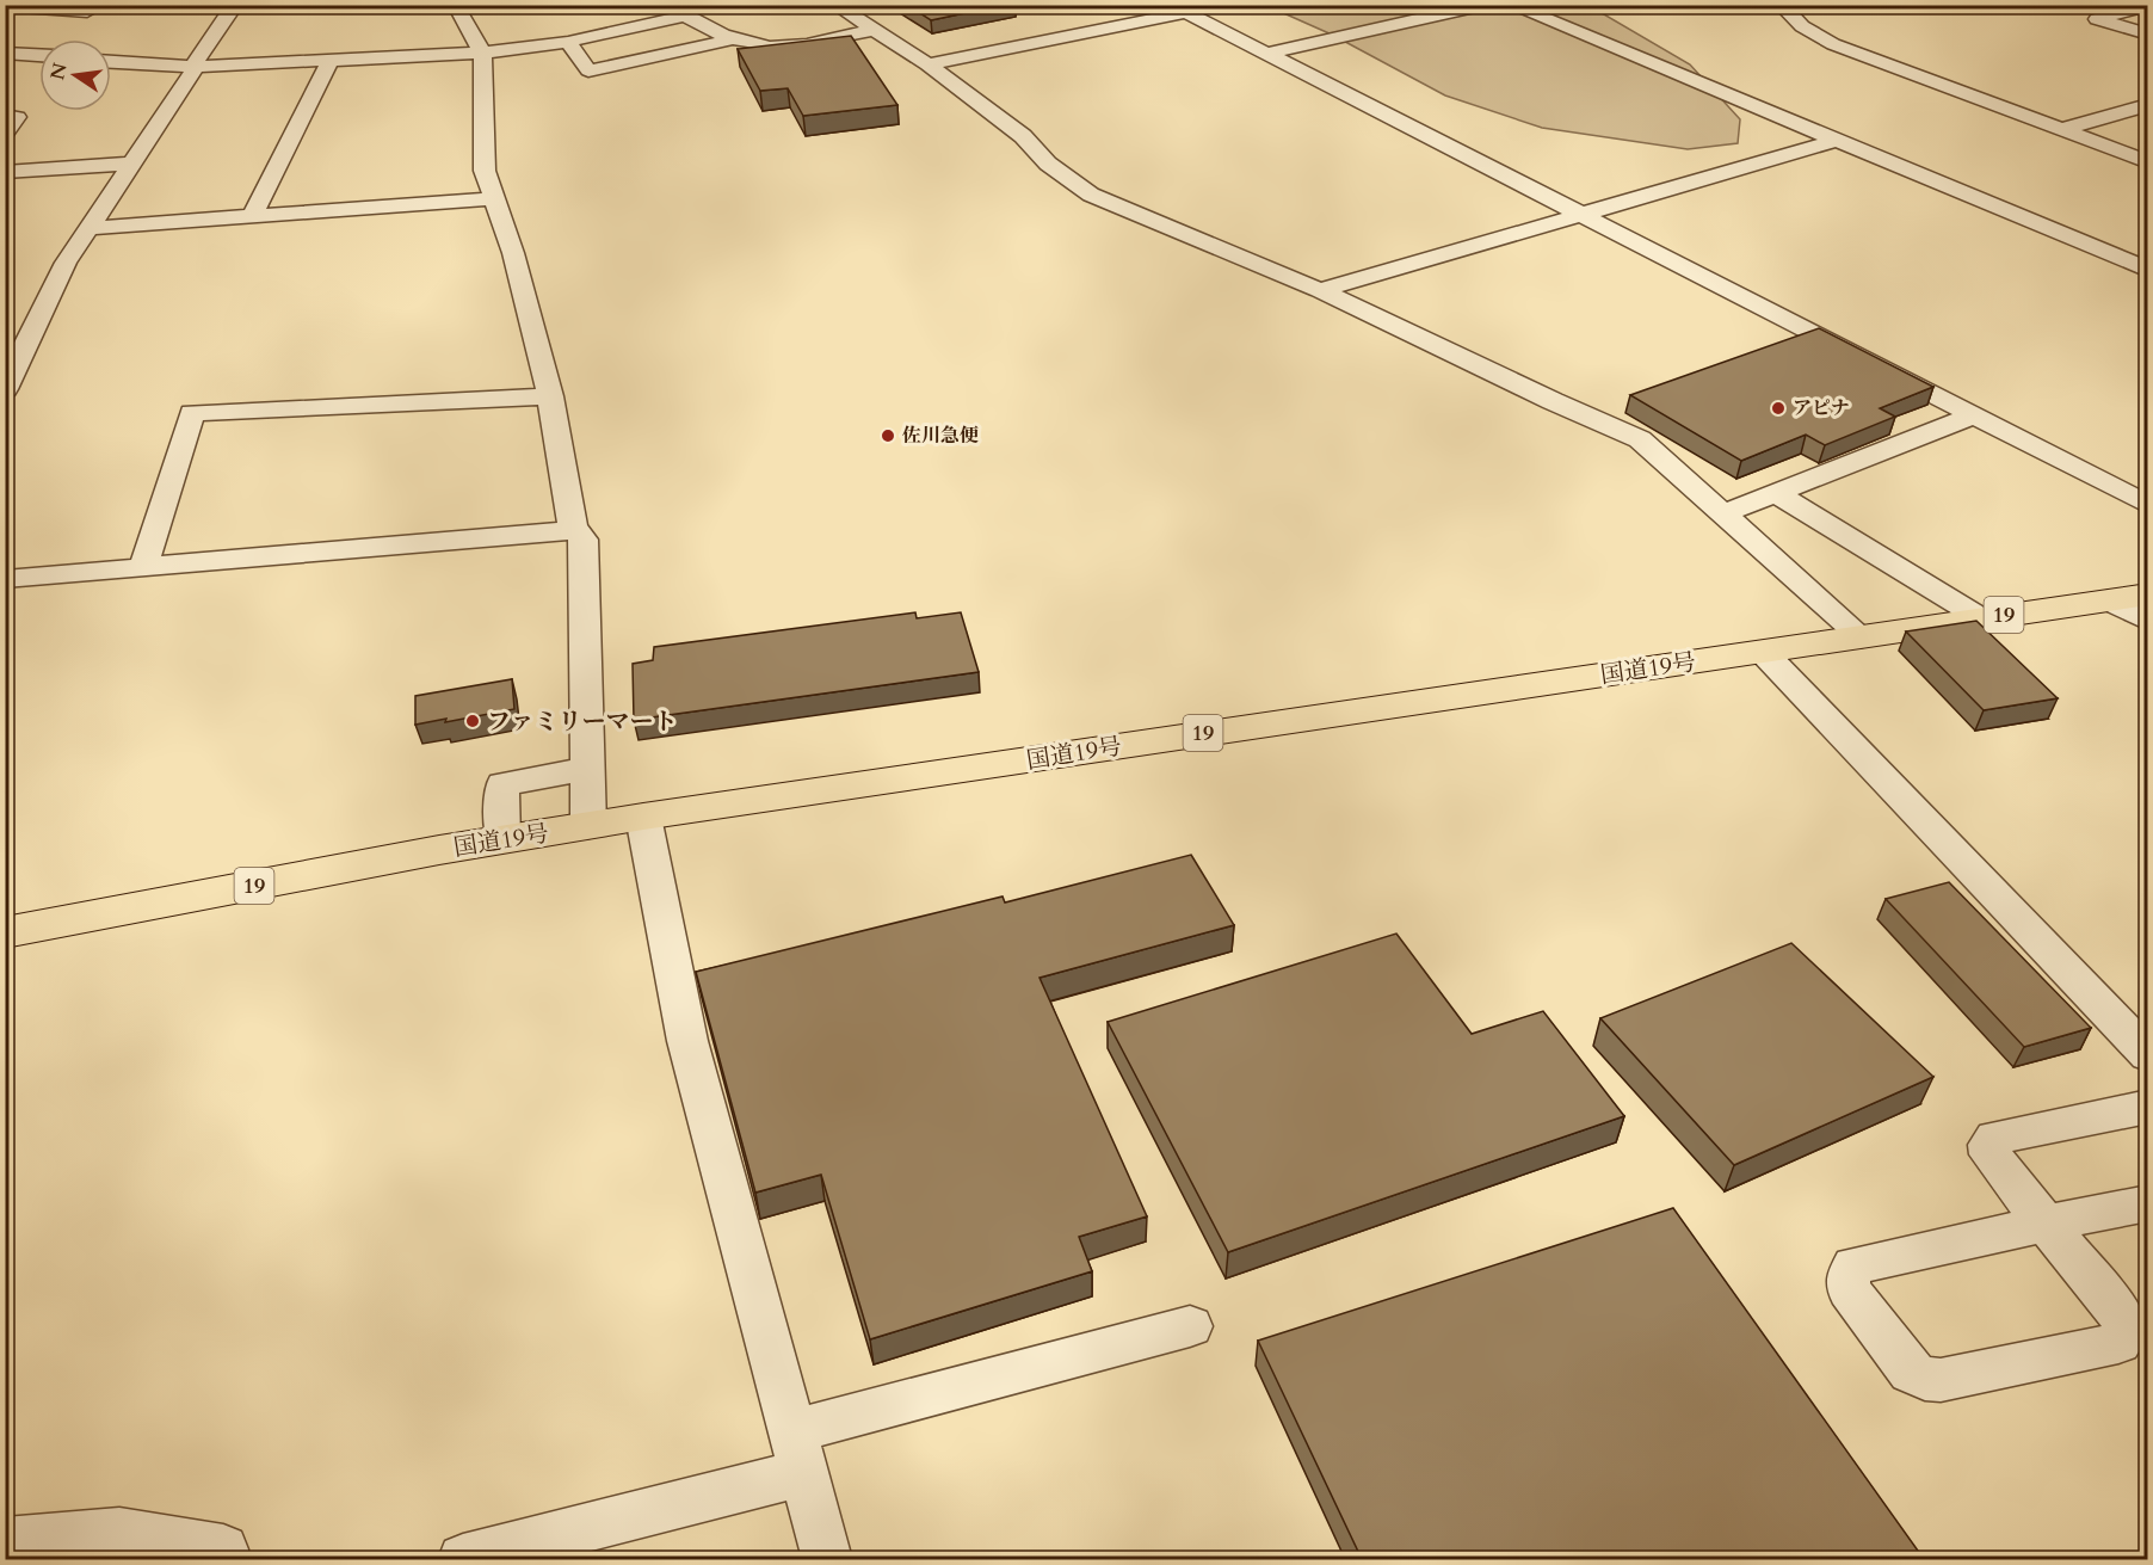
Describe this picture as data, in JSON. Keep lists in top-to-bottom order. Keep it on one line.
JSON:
{"streets":{"highway":["19","国道19号"]},"places":["アピナ","佐川急便","ファミリーマート"],"north":"left"}
